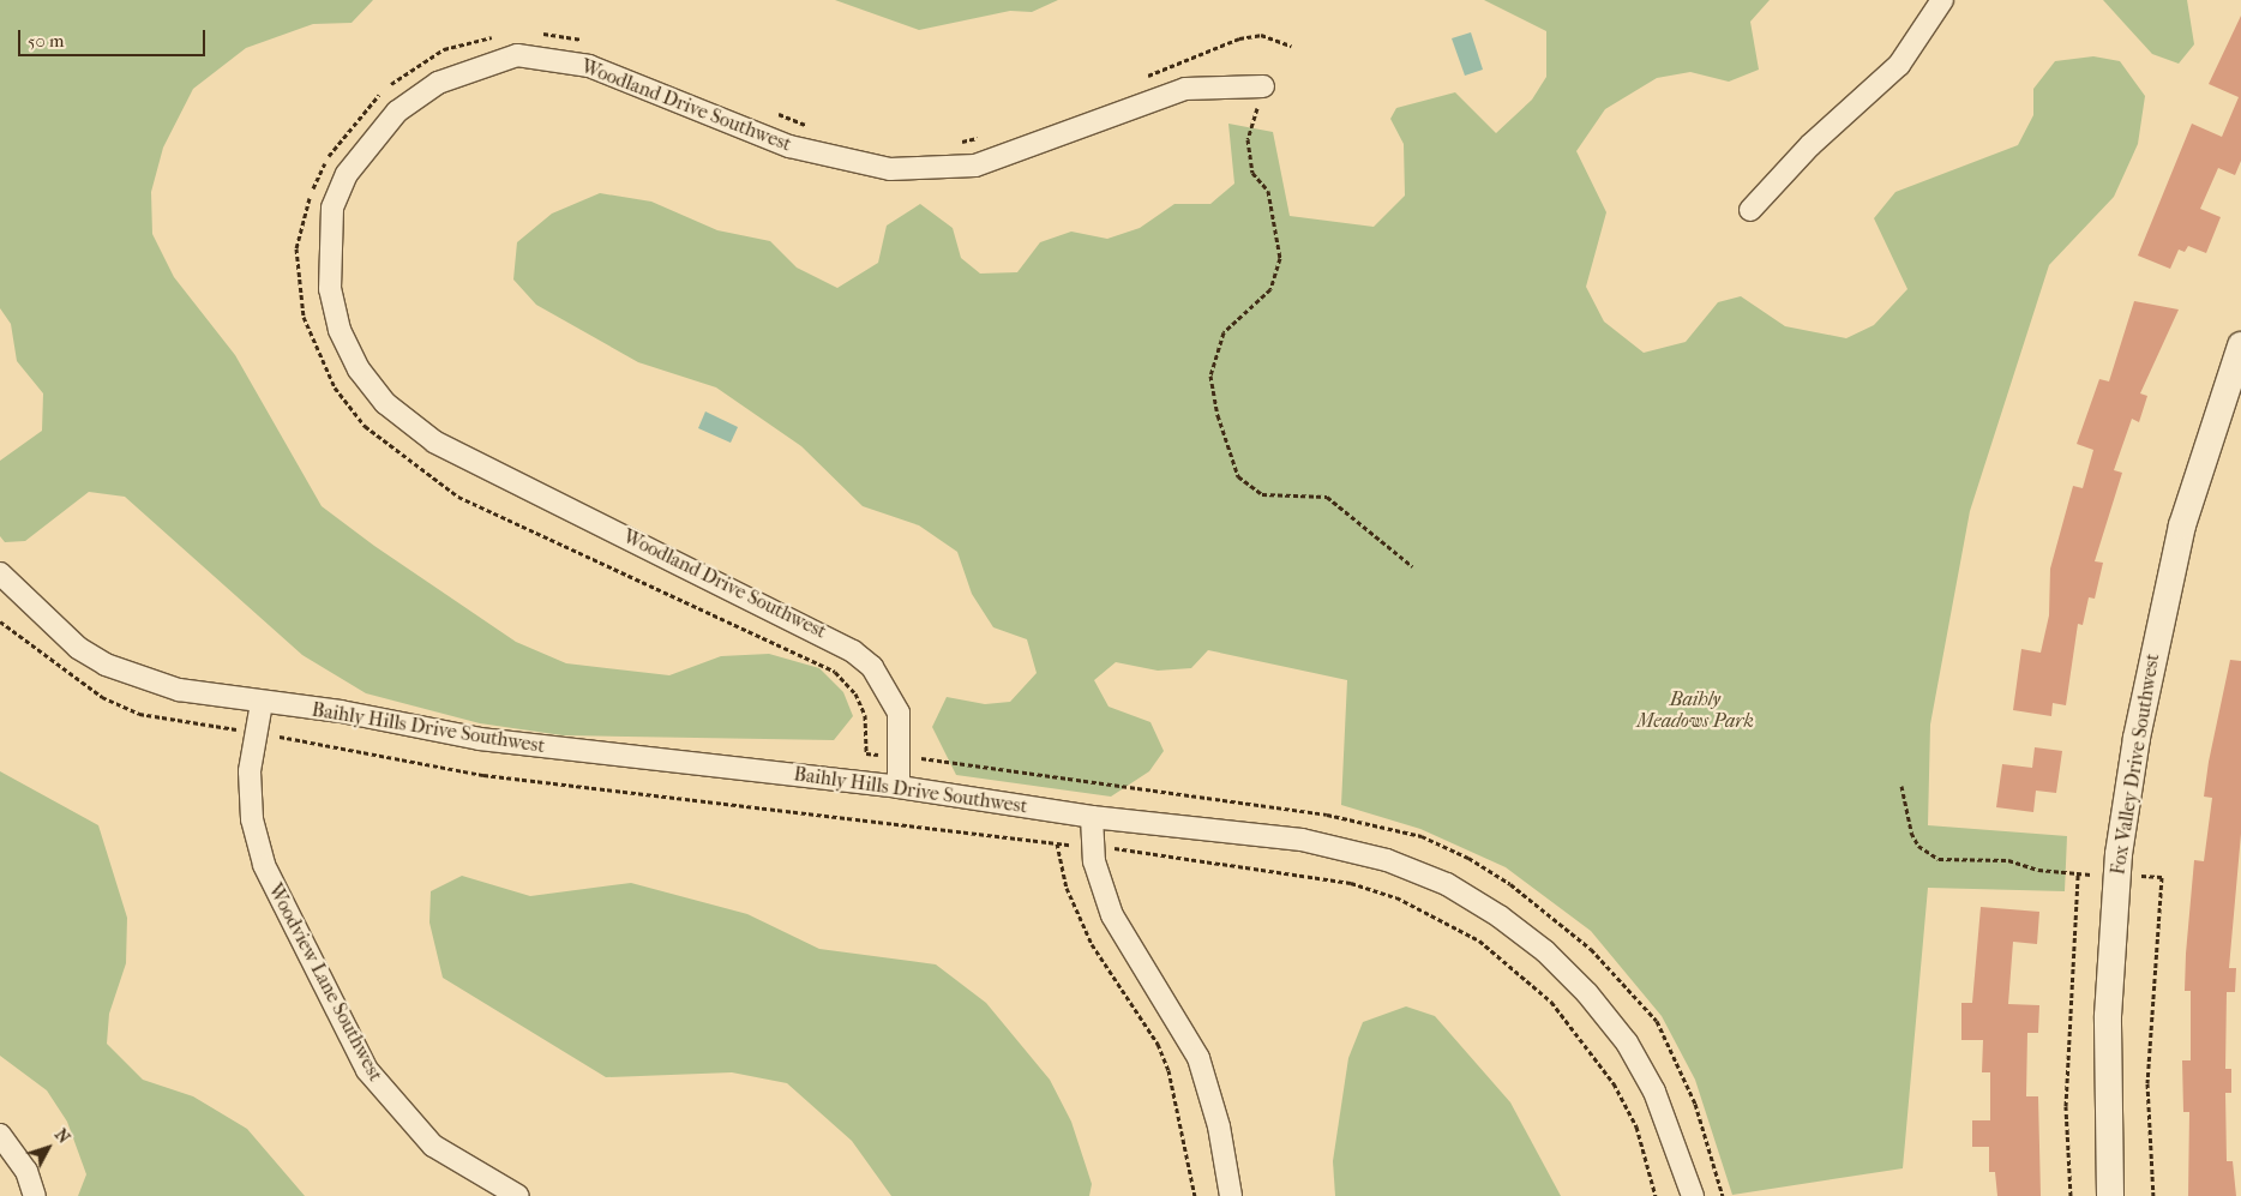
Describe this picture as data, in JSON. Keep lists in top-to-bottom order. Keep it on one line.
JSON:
{"streets":{"street":["Woodland Drive Southwest","Baihly Hills Drive Southwest","Fox Valley Drive Southwest","Woodview Lane Southwest"]},"crossings":[["Woodland Drive Southwest","Baihly Hills Drive Southwest"],["Baihly Hills Drive Southwest","Woodview Lane Southwest"]],"parks":["Baihly Meadows Park"],"scale_bar":"50 m","north":"top right"}
